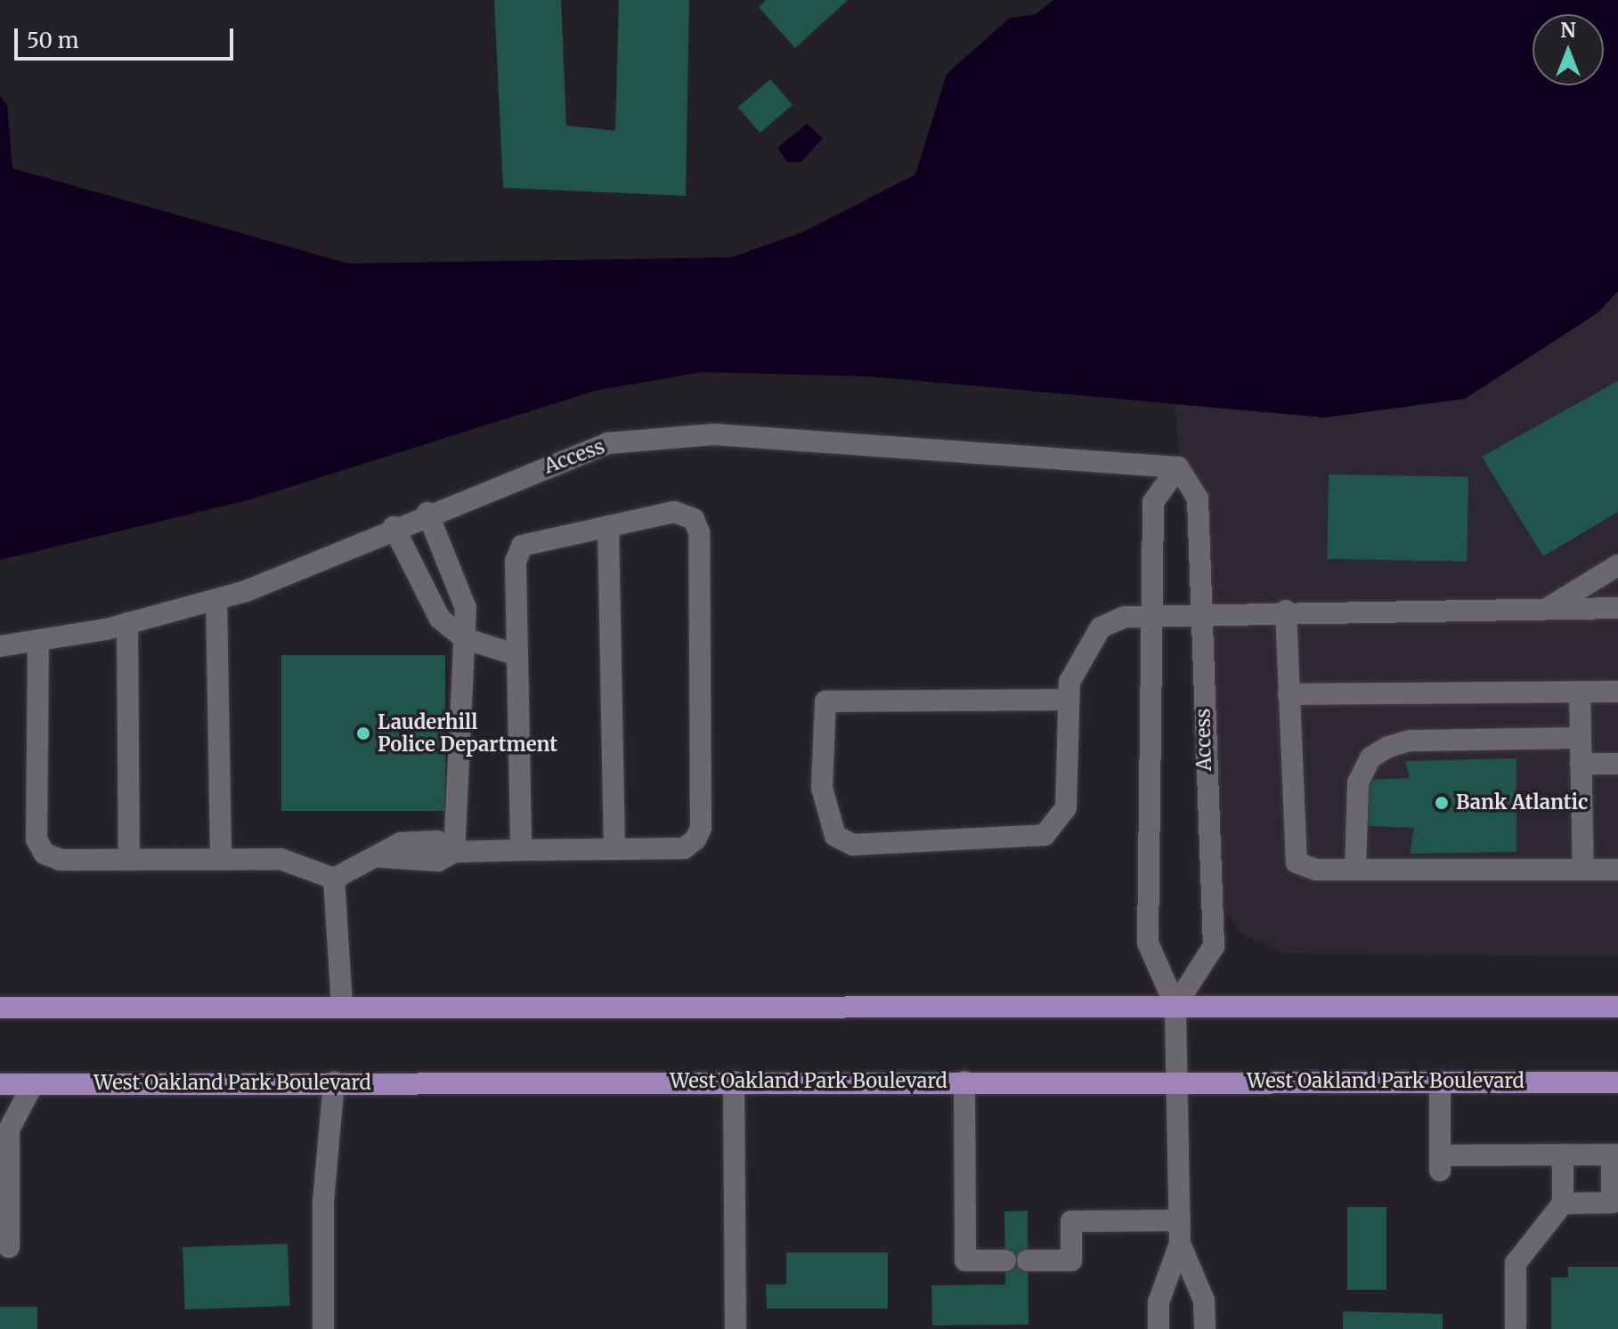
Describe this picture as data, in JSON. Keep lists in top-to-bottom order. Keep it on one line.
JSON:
{"streets":{"main road":["West Oakland Park Boulevard"],"street":["Access"]},"places":["Lauderhill Police Department","Bank Atlantic"],"scale_bar":"50 m","north":"top"}
